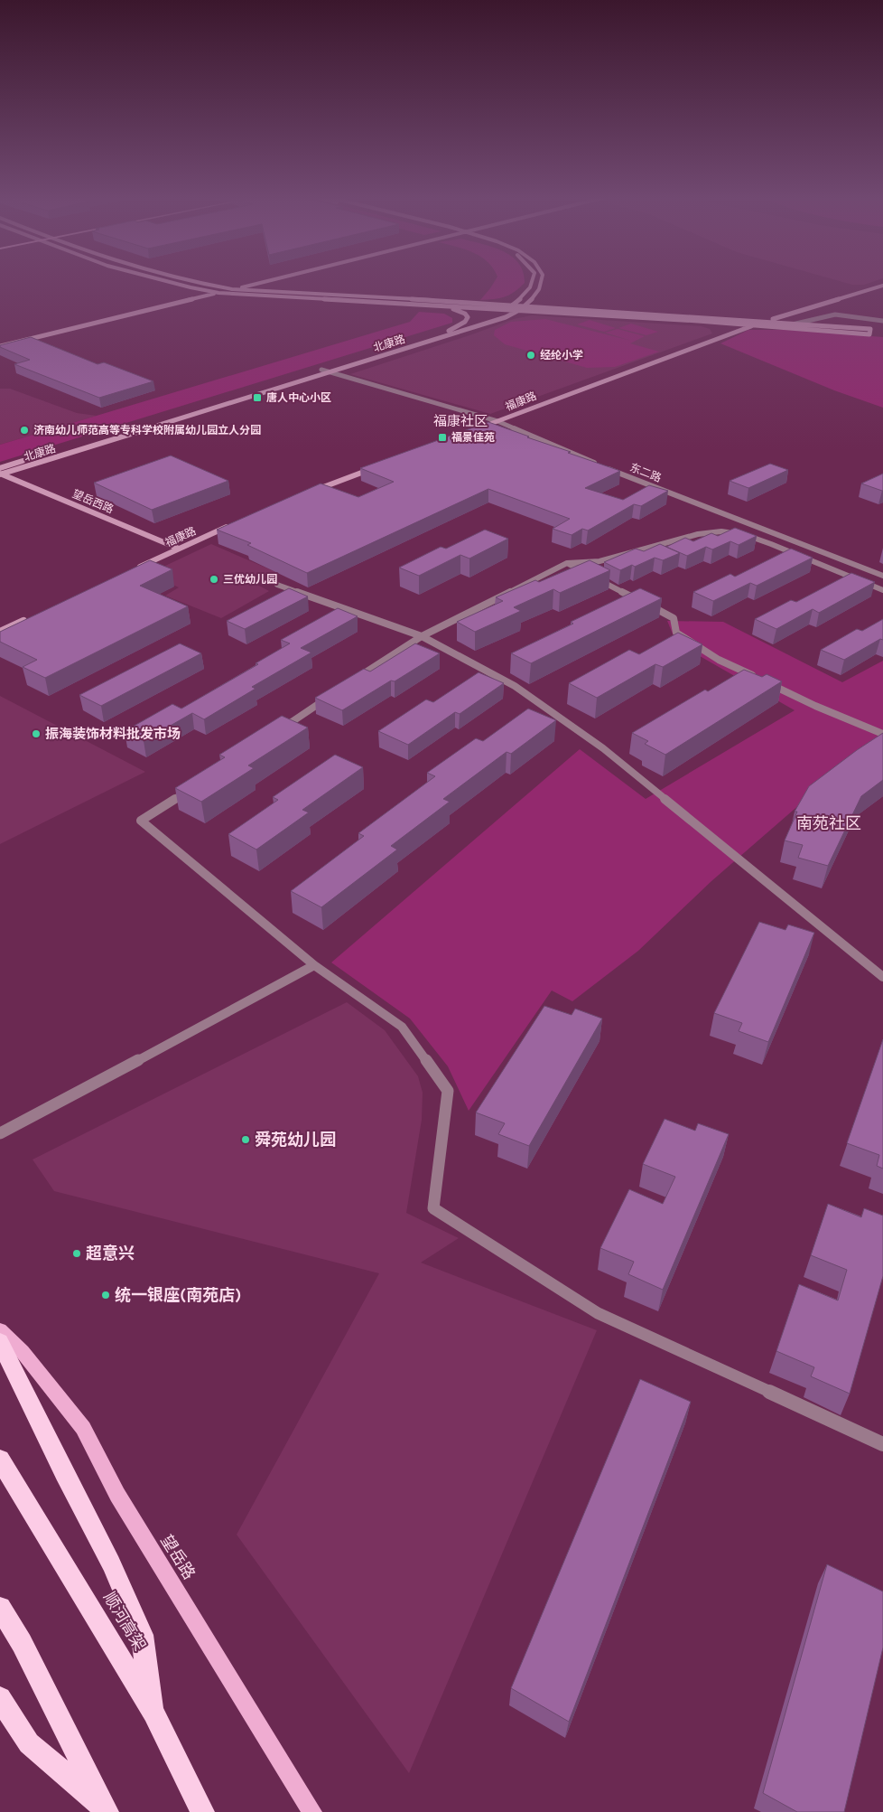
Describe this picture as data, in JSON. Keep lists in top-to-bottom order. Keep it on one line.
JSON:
{"streets":{"highway":["顺河高架"],"main road":["望岳路"],"street":["北康路","福康路","东二路","望岳西路"]},"crossings":[["北康路","东二路"],["北康路","望岳西路"],["福康路","东二路"],["福康路","望岳西路"]],"districts":["福康社区","南苑社区"],"places":{"other":["经纶小学","济南幼儿师范高等专科学校附属幼儿园立人分园","三优幼儿园","振海装饰材料批发市场","舜苑幼儿园","超意兴","统一银座(南苑店)"],"transit":["唐人中心小区","福景佳苑"]}}
